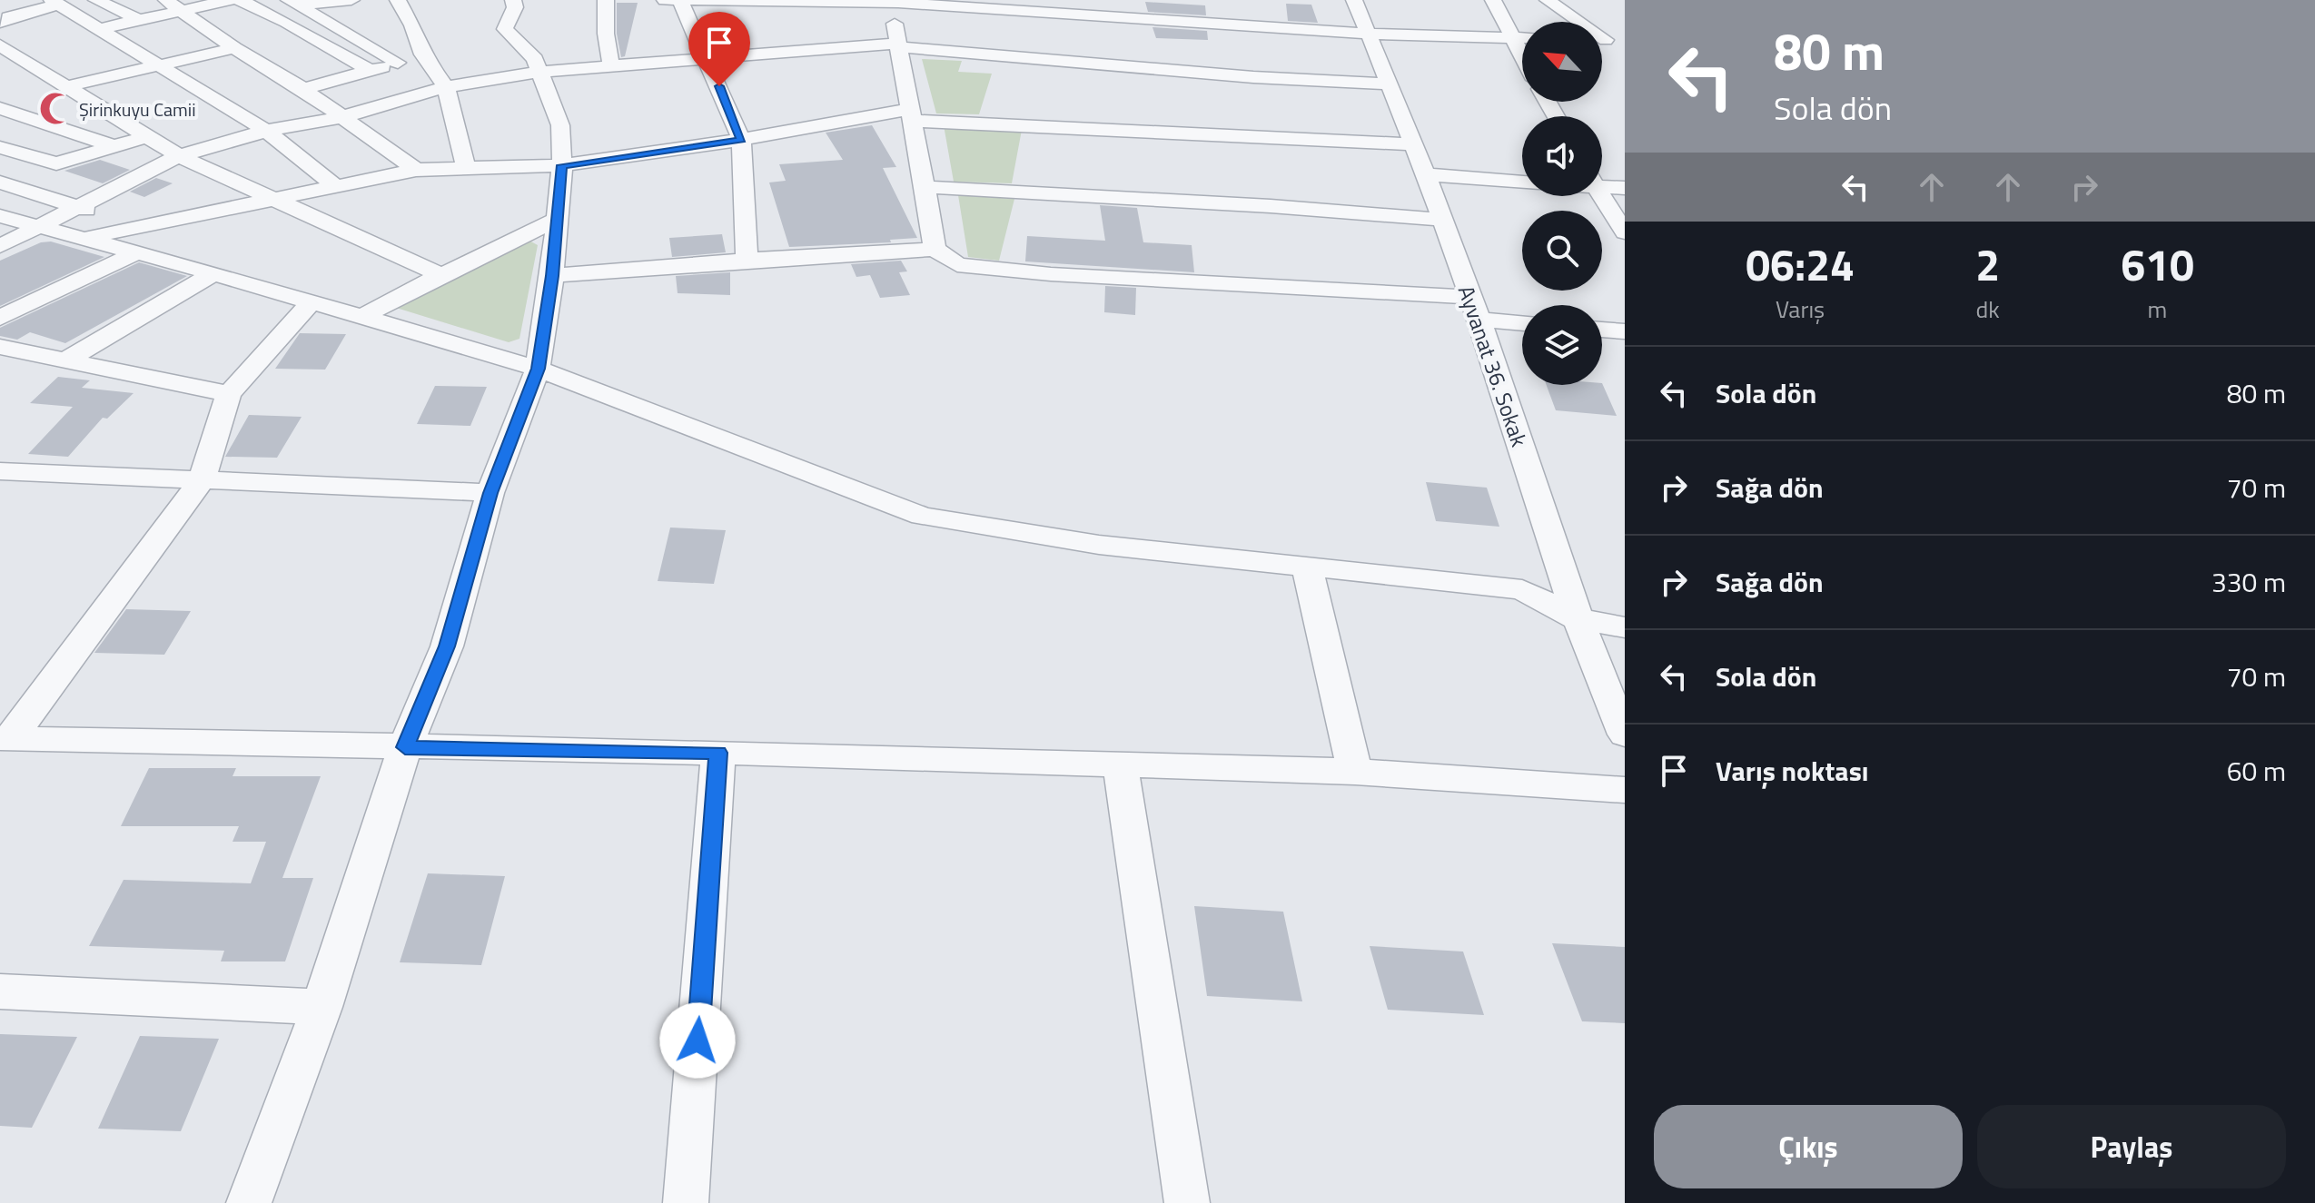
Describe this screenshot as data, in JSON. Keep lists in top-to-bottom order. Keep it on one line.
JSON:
{"streets":{"street":["Ayvanat 36. Sokak"]},"places":{"mosque":["Şirinkuyu Camii"]},"north":"top left","page":{"turn":["80 m","Sola dön"],"eta":["06:24","Varış","2","dk","610","m"],"list":[{"name":"Sola dön","value":"80 m"},{"name":"Sağa dön","value":"70 m"},{"name":"Sağa dön","value":"330 m"},{"name":"Sola dön","value":"70 m"},{"name":"Varış noktası","value":"60 m"}],"buttons":["Çıkış","Paylaş"]}}
